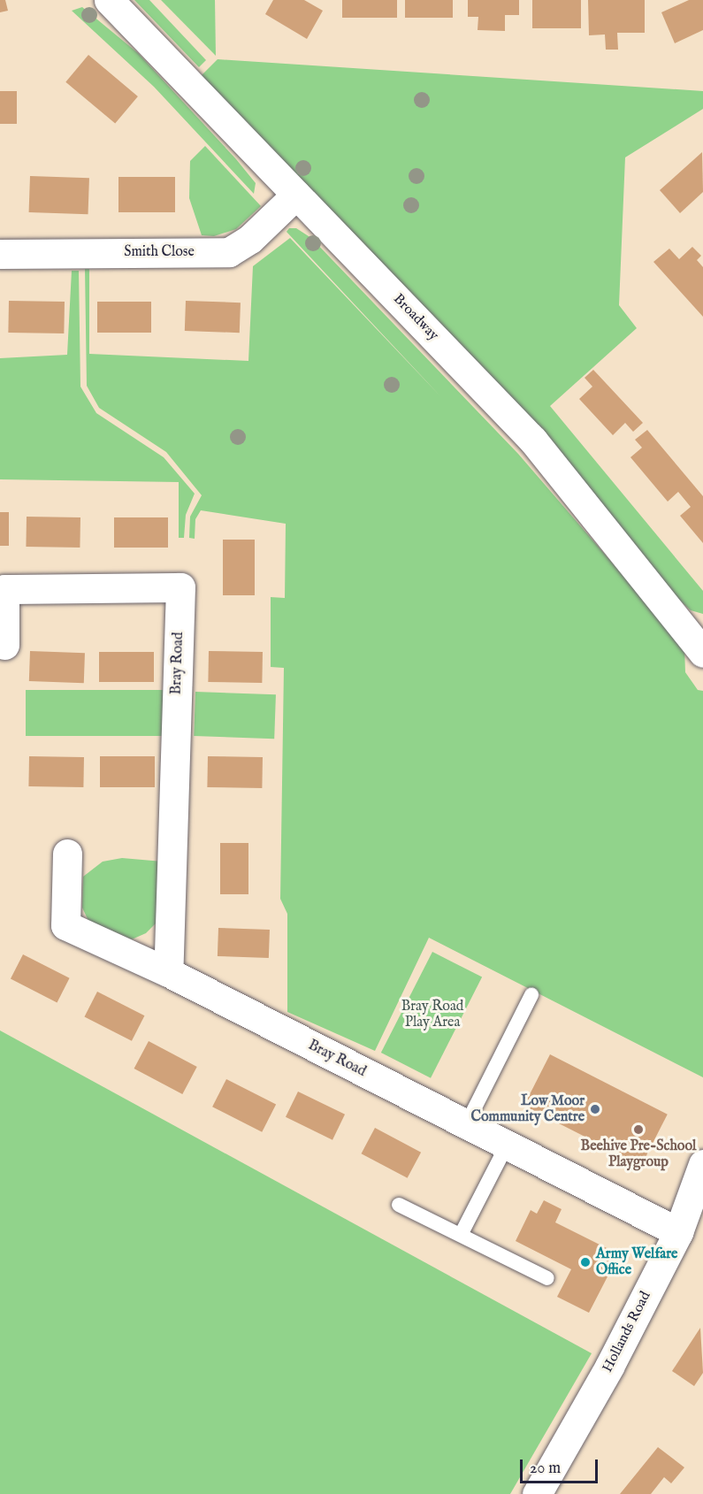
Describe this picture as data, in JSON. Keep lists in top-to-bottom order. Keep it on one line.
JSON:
{"streets":{"street":["Smith Close","Broadway","Bray Road","Hollands Road"]},"crossings":[["Smith Close","Broadway"],["Bray Road","Hollands Road"]],"parks":["Bray Road Play Area"],"places":["Low Moor Community Centre","Beehive Pre-School Playgroup","Army Welfare Office"],"scale_bar":"20 m"}
